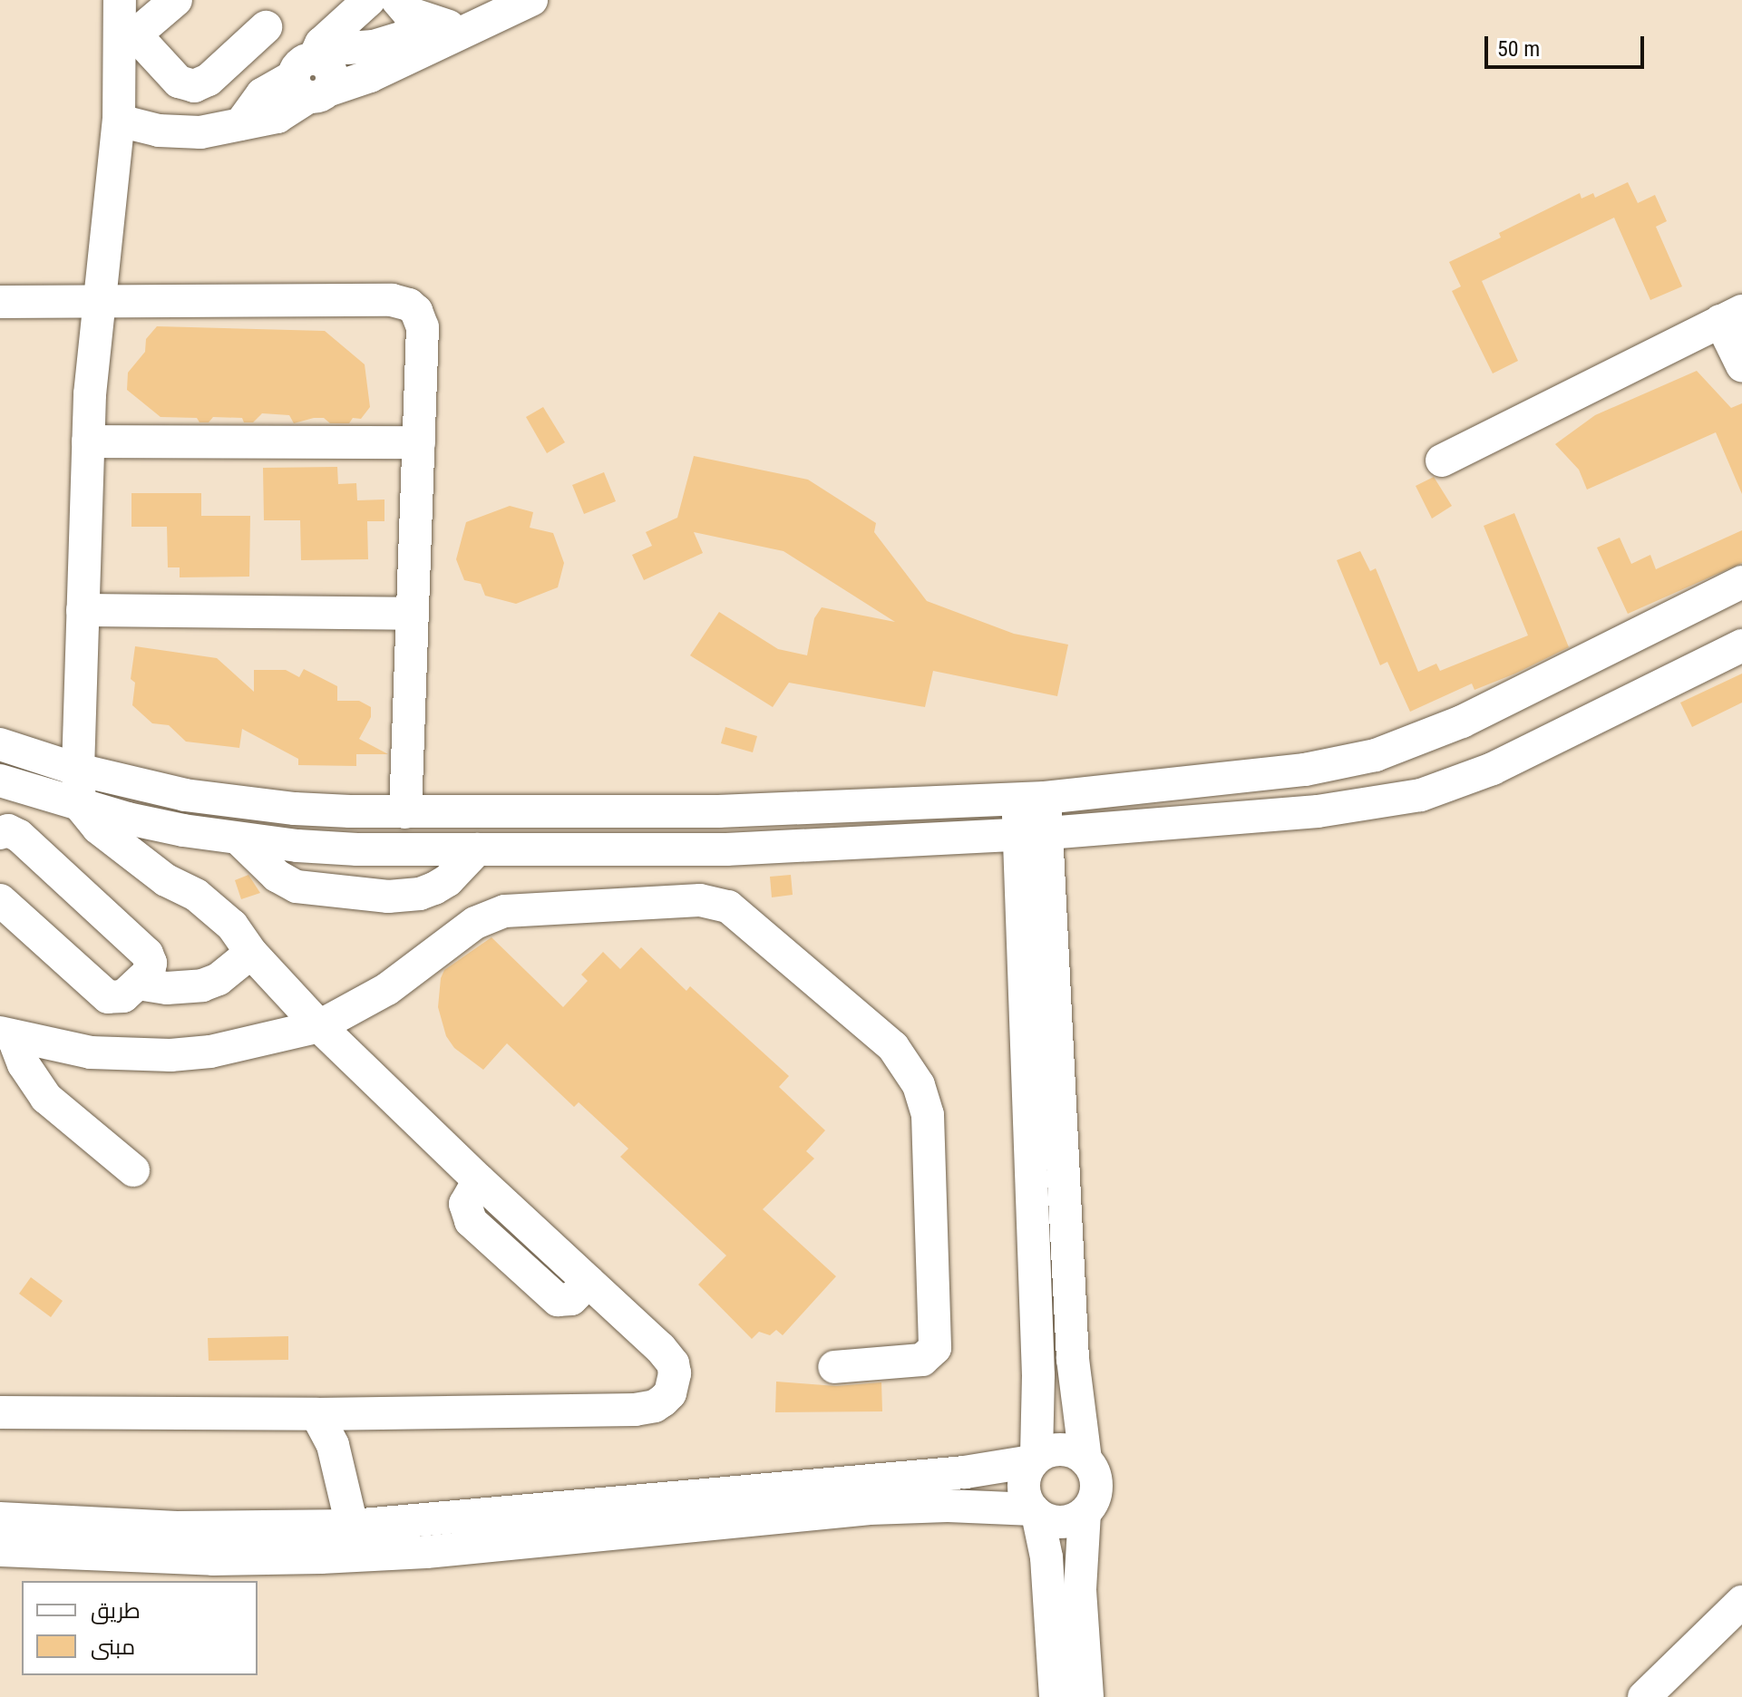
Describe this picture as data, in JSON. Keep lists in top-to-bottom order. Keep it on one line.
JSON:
{"legend":["طريق","مبنى"],"scale_bar":"50 m"}
